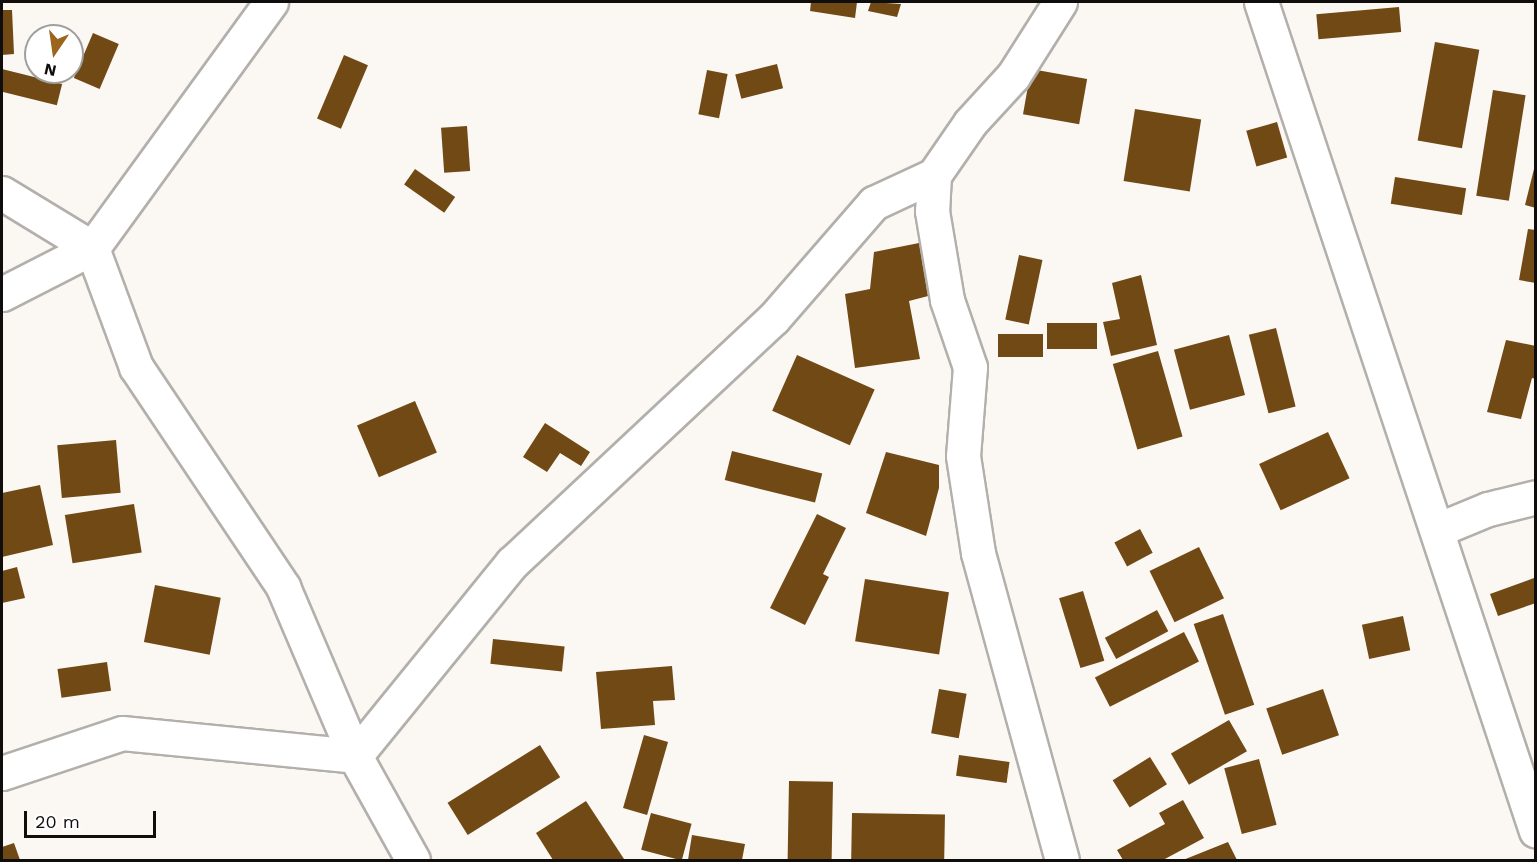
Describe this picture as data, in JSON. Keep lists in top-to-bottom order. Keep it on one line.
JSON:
{"scale_bar":"20 m","north":"bottom"}
